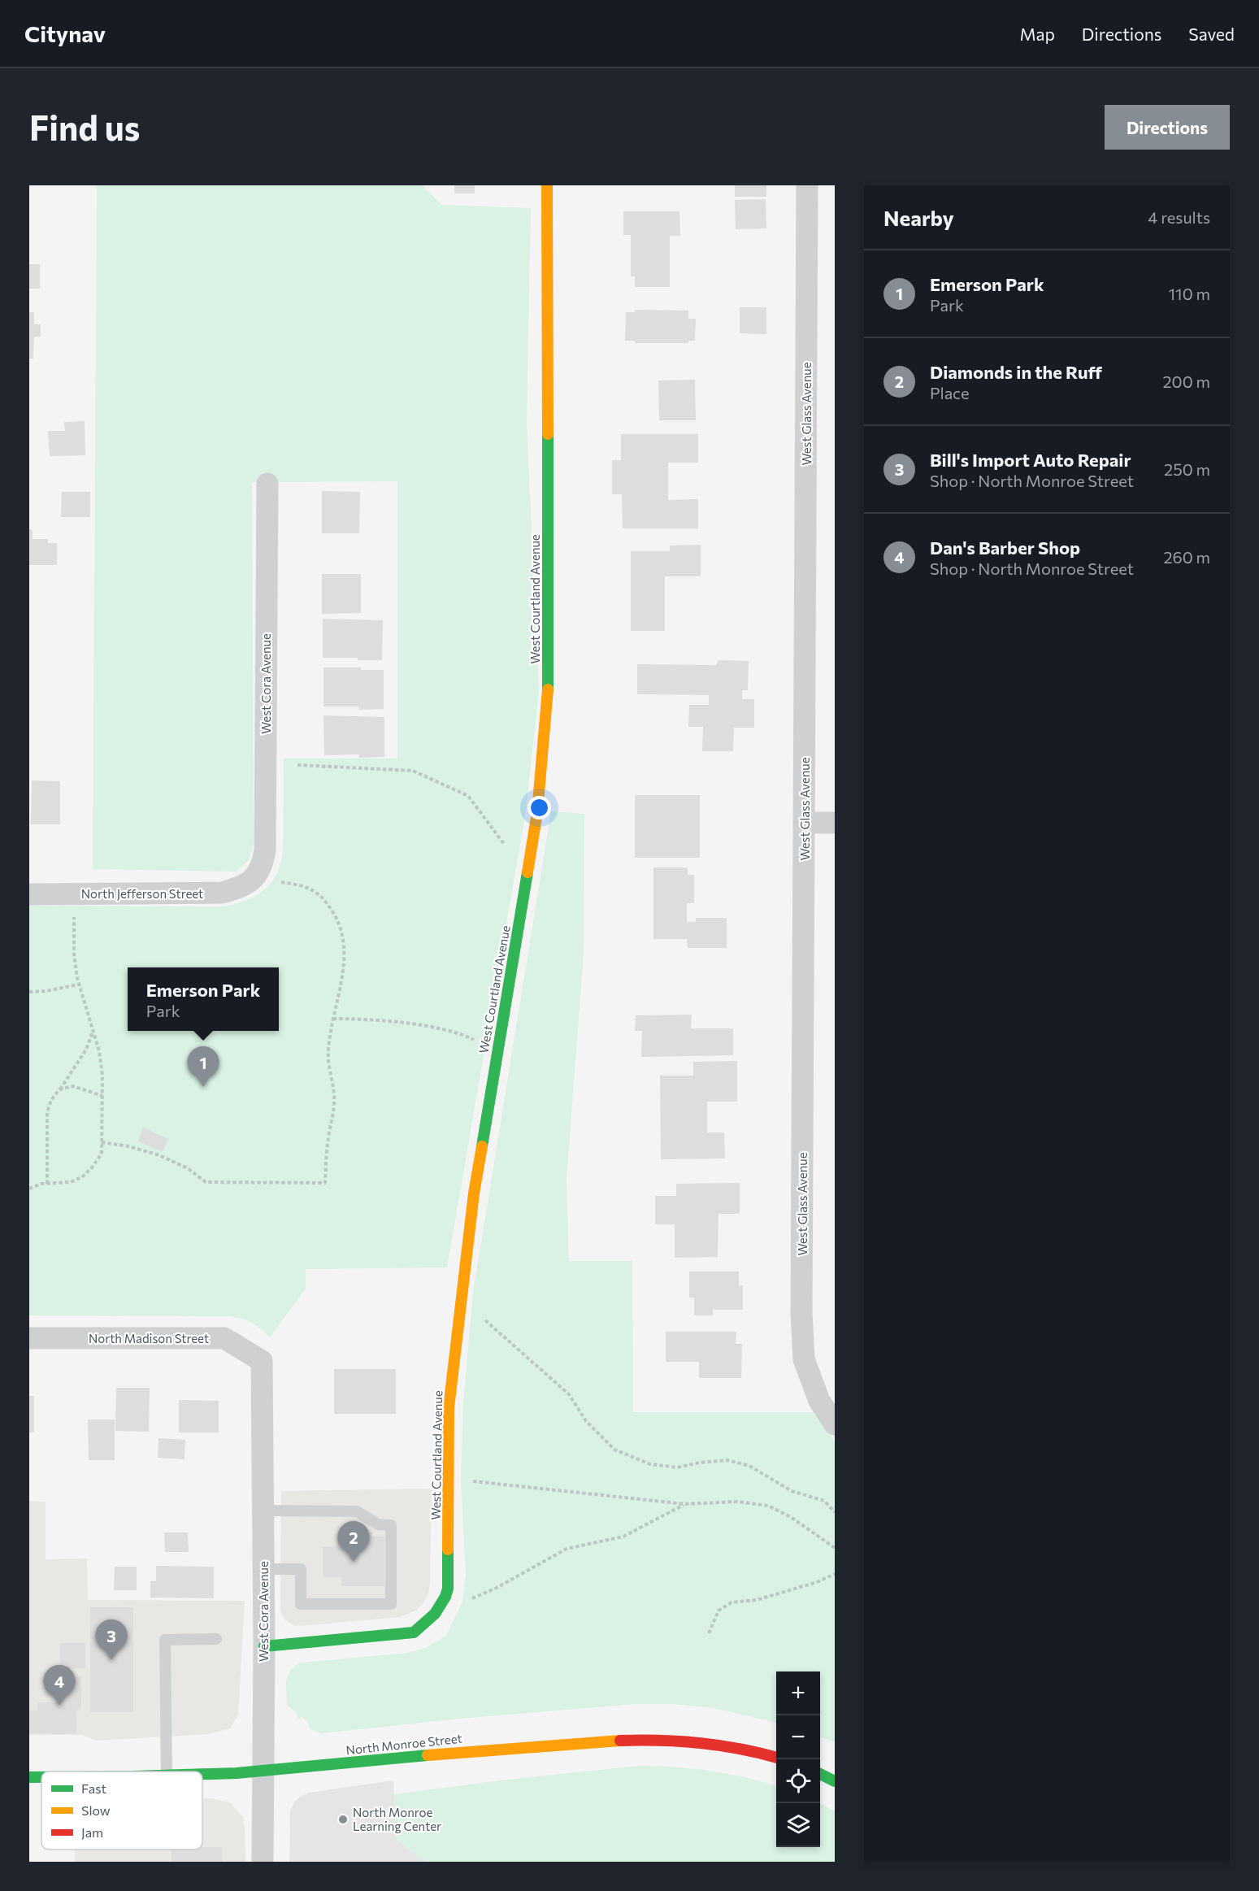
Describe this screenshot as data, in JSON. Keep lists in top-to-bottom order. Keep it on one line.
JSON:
{"streets":{"street":["West Glass Avenue","West Courtland Avenue","West Cora Avenue","North Jefferson Street","North Madison Street","North Monroe Street"]},"crossings":[["West Courtland Avenue","West Cora Avenue"],["West Cora Avenue","North Jefferson Street"],["West Cora Avenue","North Madison Street"],["West Cora Avenue","North Monroe Street"]],"places":["North Monroe Learning Center"],"legend":["Fast","Slow","Jam"],"page":{"header":"Citynav","nav":["Map","Directions","Saved"],"buttons":"Directions","title":"Find us","heading":["Nearby","4 results"],"list":[{"mark":"1","name":"Emerson Park","note":"Park","value":"110 m"},{"mark":"2","name":"Diamonds in the Ruff","note":"Place","value":"200 m"},{"mark":"3","name":"Bill's Import Auto Repair","note":"Shop · North Monroe Street","value":"250 m"},{"mark":"4","name":"Dan's Barber Shop","note":"Shop · North Monroe Street","value":"260 m"}],"popup":["Emerson Park","Park"],"pins":["1","2","3","4"],"map_buttons":["+","−"]}}
